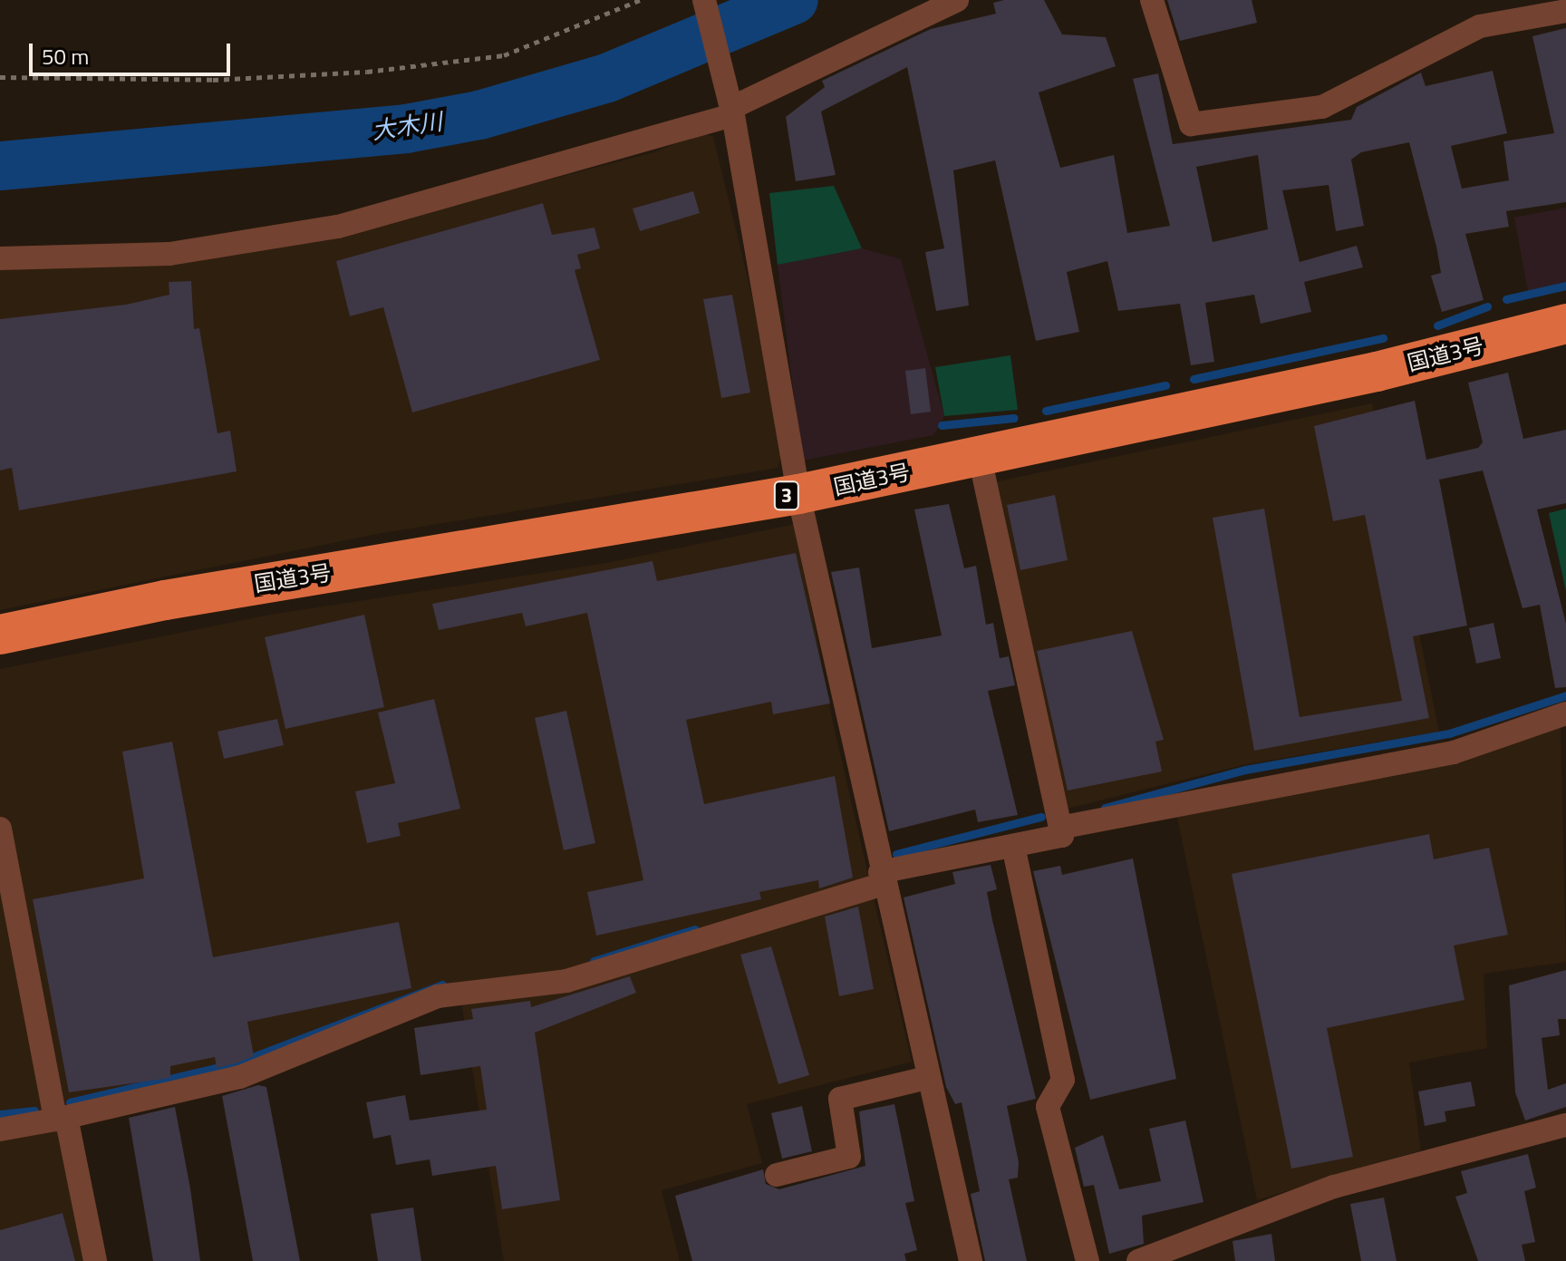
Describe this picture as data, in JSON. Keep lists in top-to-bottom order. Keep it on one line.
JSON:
{"streets":{"highway":["国道3号","3"]},"water":["大木川"],"scale_bar":"50 m"}
